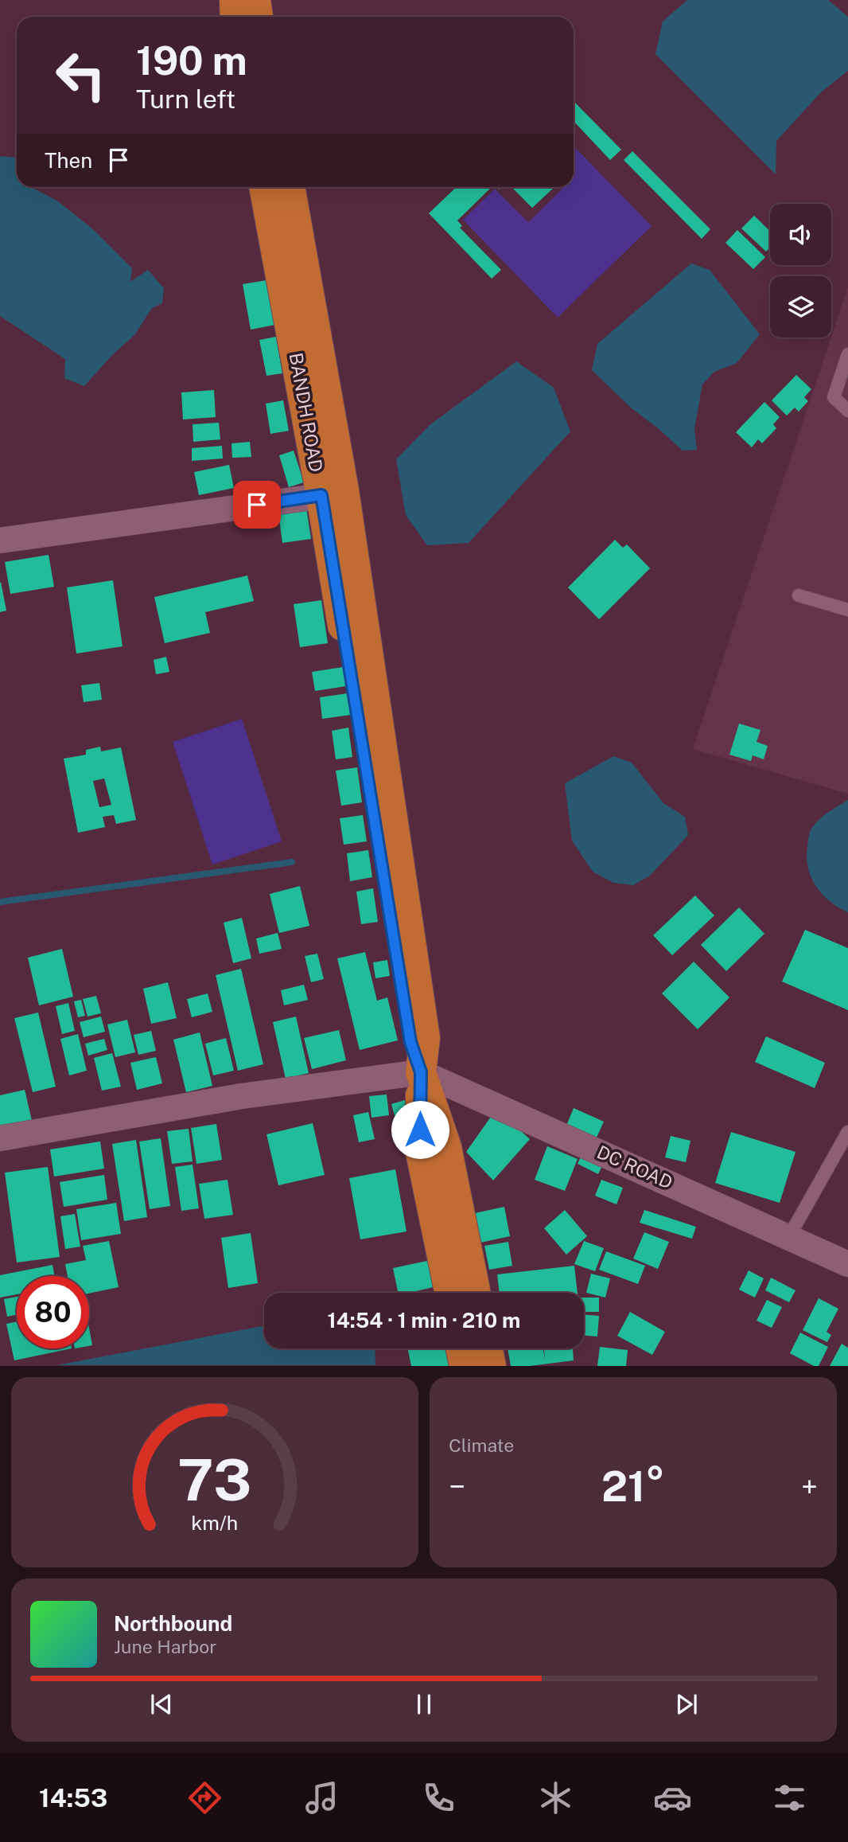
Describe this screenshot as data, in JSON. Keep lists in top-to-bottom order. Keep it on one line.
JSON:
{"streets":{"highway":["BANDH ROAD"],"street":["DC ROAD"]},"crossings":[["BANDH ROAD","DC ROAD"]],"page":{"turn":["190 m","Turn left"],"then":"Then","limit":"80","trip":"14:54 · 1 min · 210 m","tile":"Climate","heat":["−","21°","+"],"song":["Northbound","June Harbor"],"tabs":"14:53","gauge":["73","km/h"]}}
